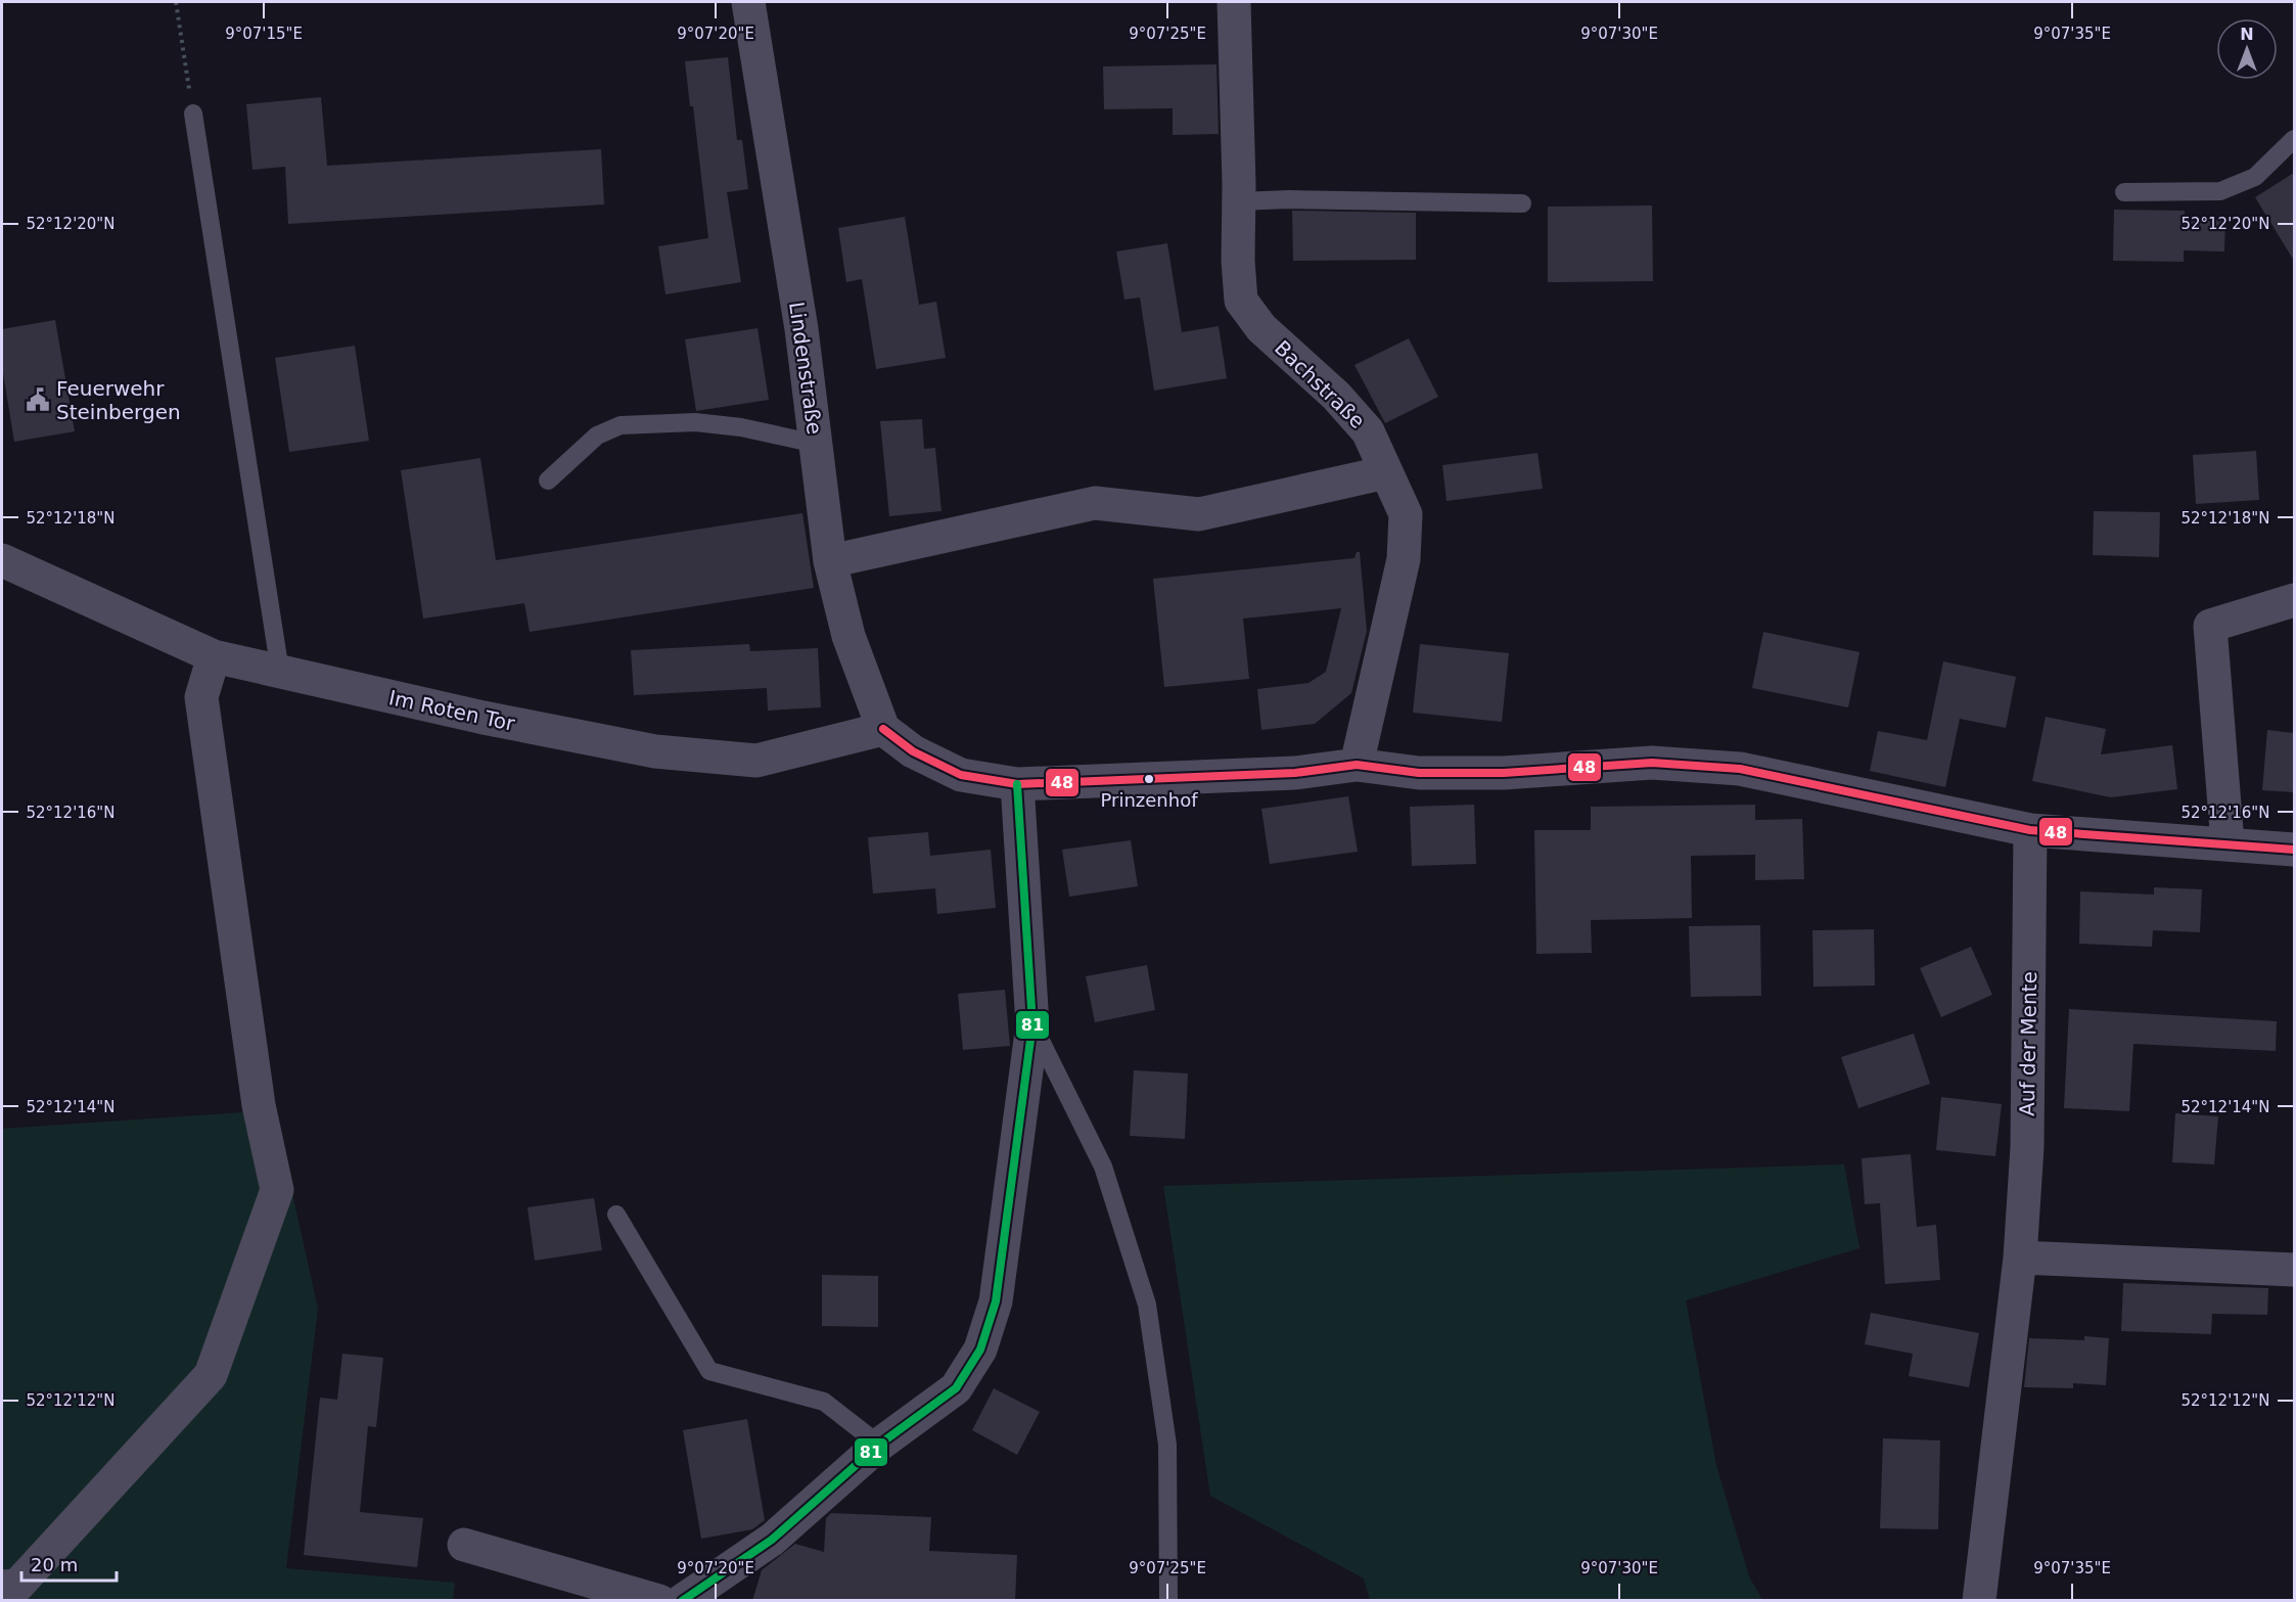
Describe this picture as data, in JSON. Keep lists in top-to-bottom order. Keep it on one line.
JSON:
{"streets":{"street":["Lindenstraße","Bachstraße","Im Roten Tor","Auf der Mente"]},"crossings":[["Lindenstraße","Im Roten Tor"]],"places":{"public building":["Feuerwehr Steinbergen"],"other":["Prinzenhof"]},"lines":["transit line 48","transit line 81"],"scale_bar":"20 m","north":"top","coordinates":["9°07'15\"E","9°07'20\"E","9°07'25\"E","9°07'30\"E","9°07'35\"E","52°12'20\"N","52°12'18\"N","52°12'16\"N","52°12'14\"N","52°12'12\"N"]}
